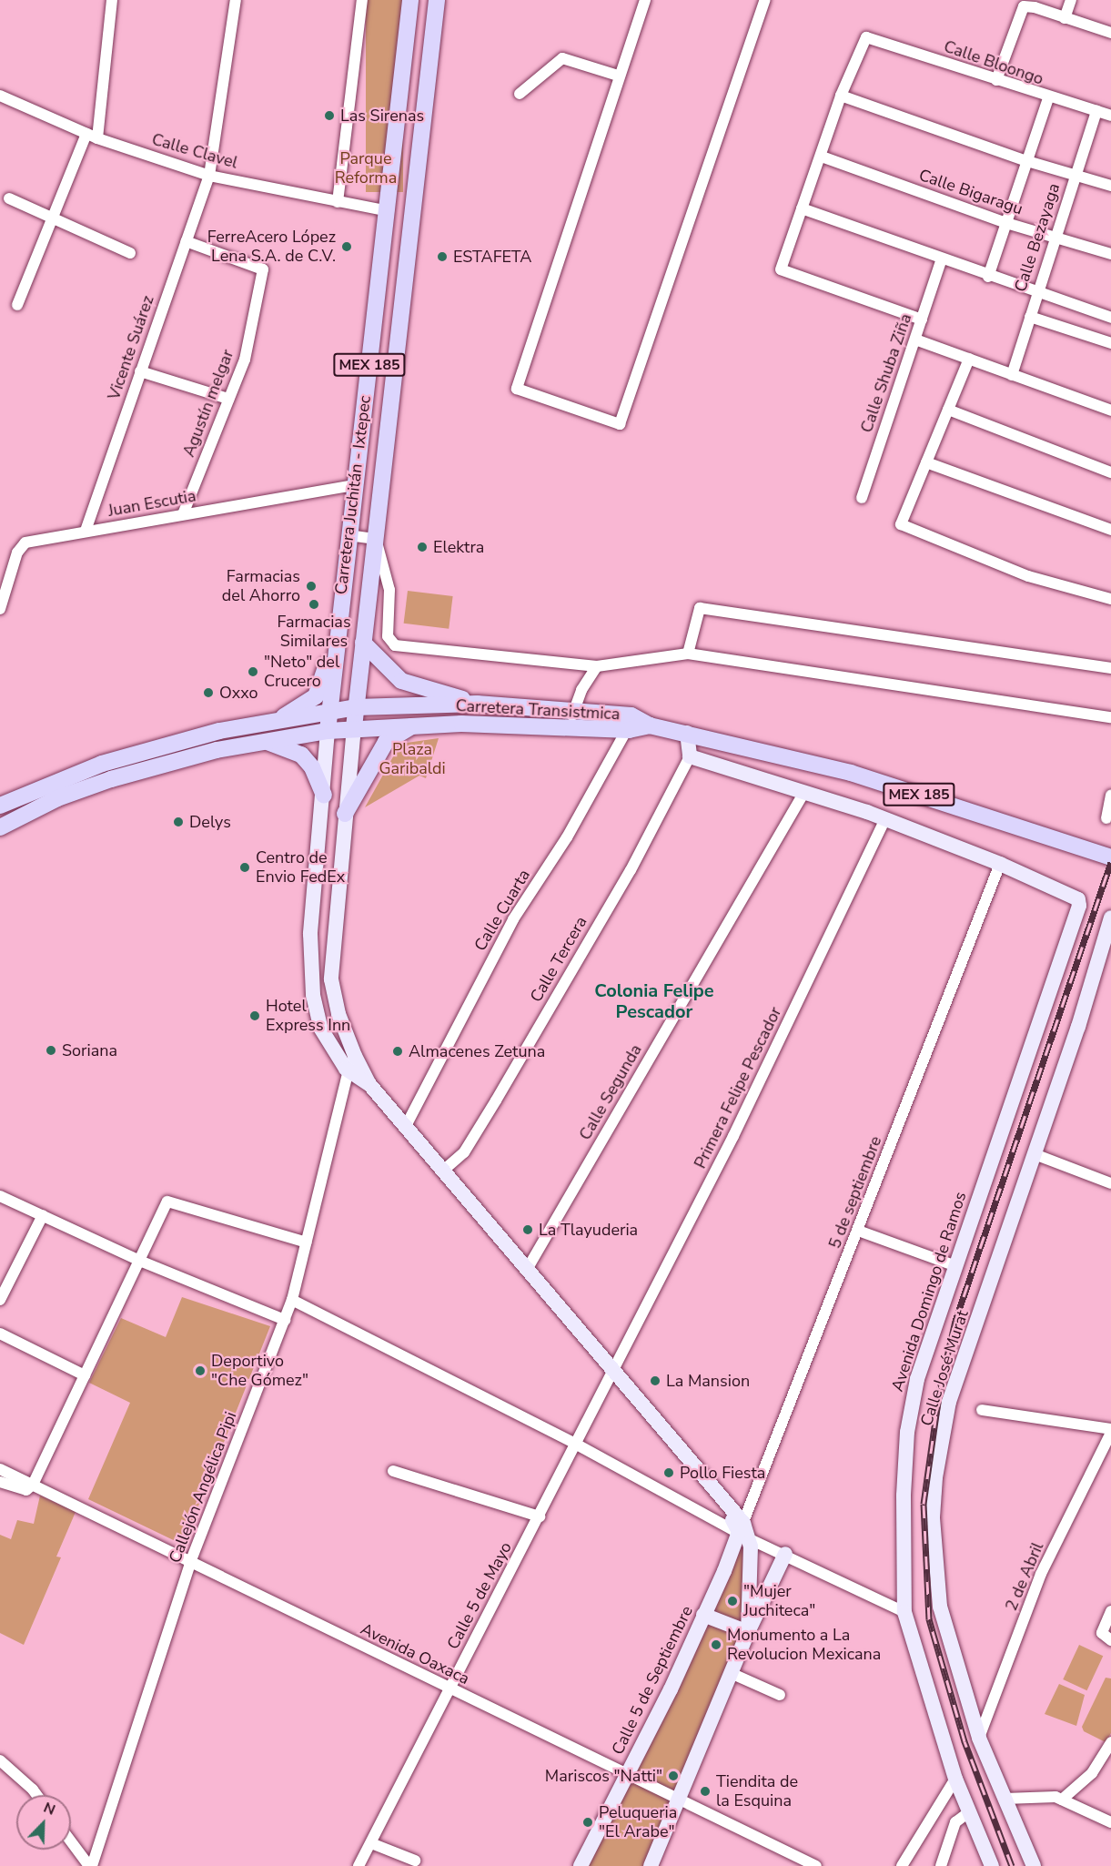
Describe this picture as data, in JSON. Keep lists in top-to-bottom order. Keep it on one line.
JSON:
{"streets":{"main road":["MEX 185","Carretera Juchitán - Ixtepec","Carretera Transistmica"],"street":["Calle Bloongo","Calle Clavel","Calle Bigaragu","Calle Bezayaga","Vicente Suárez","Calle Shuba Ziña","Agustín melgar","Juan Escutia","Calle Cuarta","Calle Tercera","Primera Felipe Pescador","Calle Segunda","5 de septiembre","Avenida Domingo de Ramos","Calle José Murat","Callejón Angélica Pipi","2 de Abril","Calle 5 de Mayo","Avenida Oaxaca","Calle 5 de Septiembre"]},"crossings":[["Calle Bloongo","Calle Bezayaga"],["Calle Clavel","Vicente Suárez"],["Calle Clavel","Carretera Juchitán - Ixtepec"],["Calle Bigaragu","Calle Bezayaga"],["Vicente Suárez","Agustín melgar"],["Vicente Suárez","Juan Escutia"],["MEX 185","Carretera Transistmica"],["Agustín melgar","Juan Escutia"],["Carretera Juchitán - Ixtepec","Juan Escutia"],["Carretera Juchitán - Ixtepec","Carretera Transistmica"],["Carretera Transistmica","Calle Cuarta"],["Primera Felipe Pescador","Calle 5 de Mayo"],["5 de septiembre","Avenida Domingo de Ramos"],["5 de septiembre","Calle 5 de Septiembre"],["Calle José Murat","2 de Abril"],["Callejón Angélica Pipi","Avenida Oaxaca"],["Calle 5 de Mayo","Avenida Oaxaca"],["Avenida Oaxaca","Calle 5 de Septiembre"]],"districts":["Colonia Felipe Pescador"],"parks":["Parque Reforma","Plaza Garibaldi"],"places":["Las Sirenas","FerreAcero López Lena S.A. de C.V.","ESTAFETA","Elektra","Farmacias del Ahorro","Farmacias Similares","\"Neto\" del Crucero","Oxxo","Delys","Centro de Envio FedEx","Hotel Express Inn","Soriana","Almacenes Zetuna","La Tlayuderia","Deportivo \"Che Gómez\"","La Mansion","Pollo Fiesta","\"Mujer Juchiteca\"","Monumento a La Revolucion Mexicana","Mariscos \"Natti\"","Tiendita de la Esquina","Peluqueria \"El Arabe\""],"north":"top right"}
